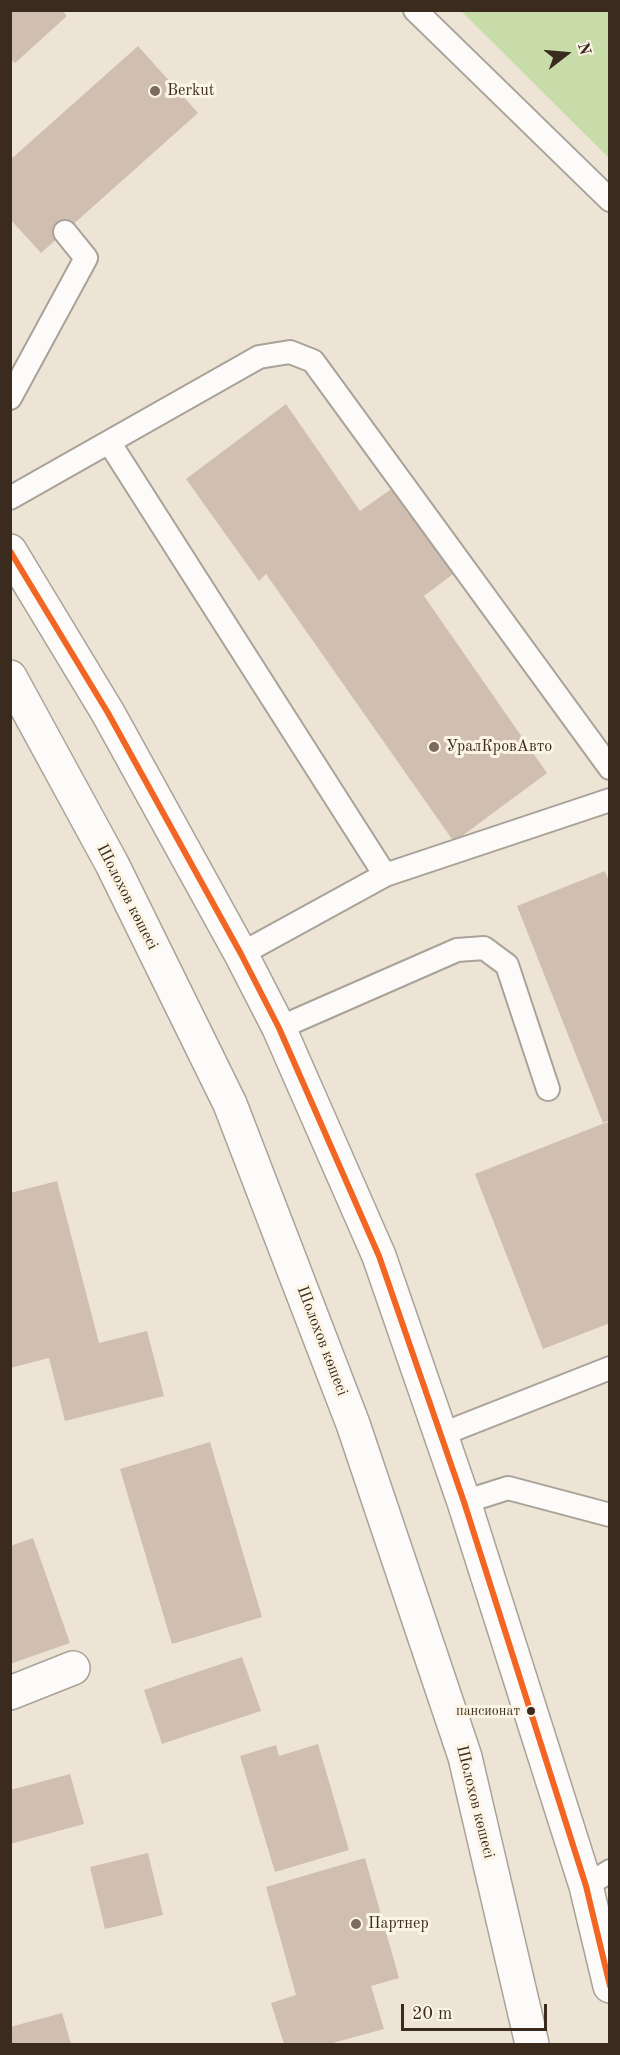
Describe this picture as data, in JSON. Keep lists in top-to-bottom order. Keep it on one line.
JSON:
{"streets":{"main road":["Шолохов көшесі"]},"places":["Berkut","УралКровАвто","пансионат","Партнер"],"scale_bar":"20 m","north":"right"}
